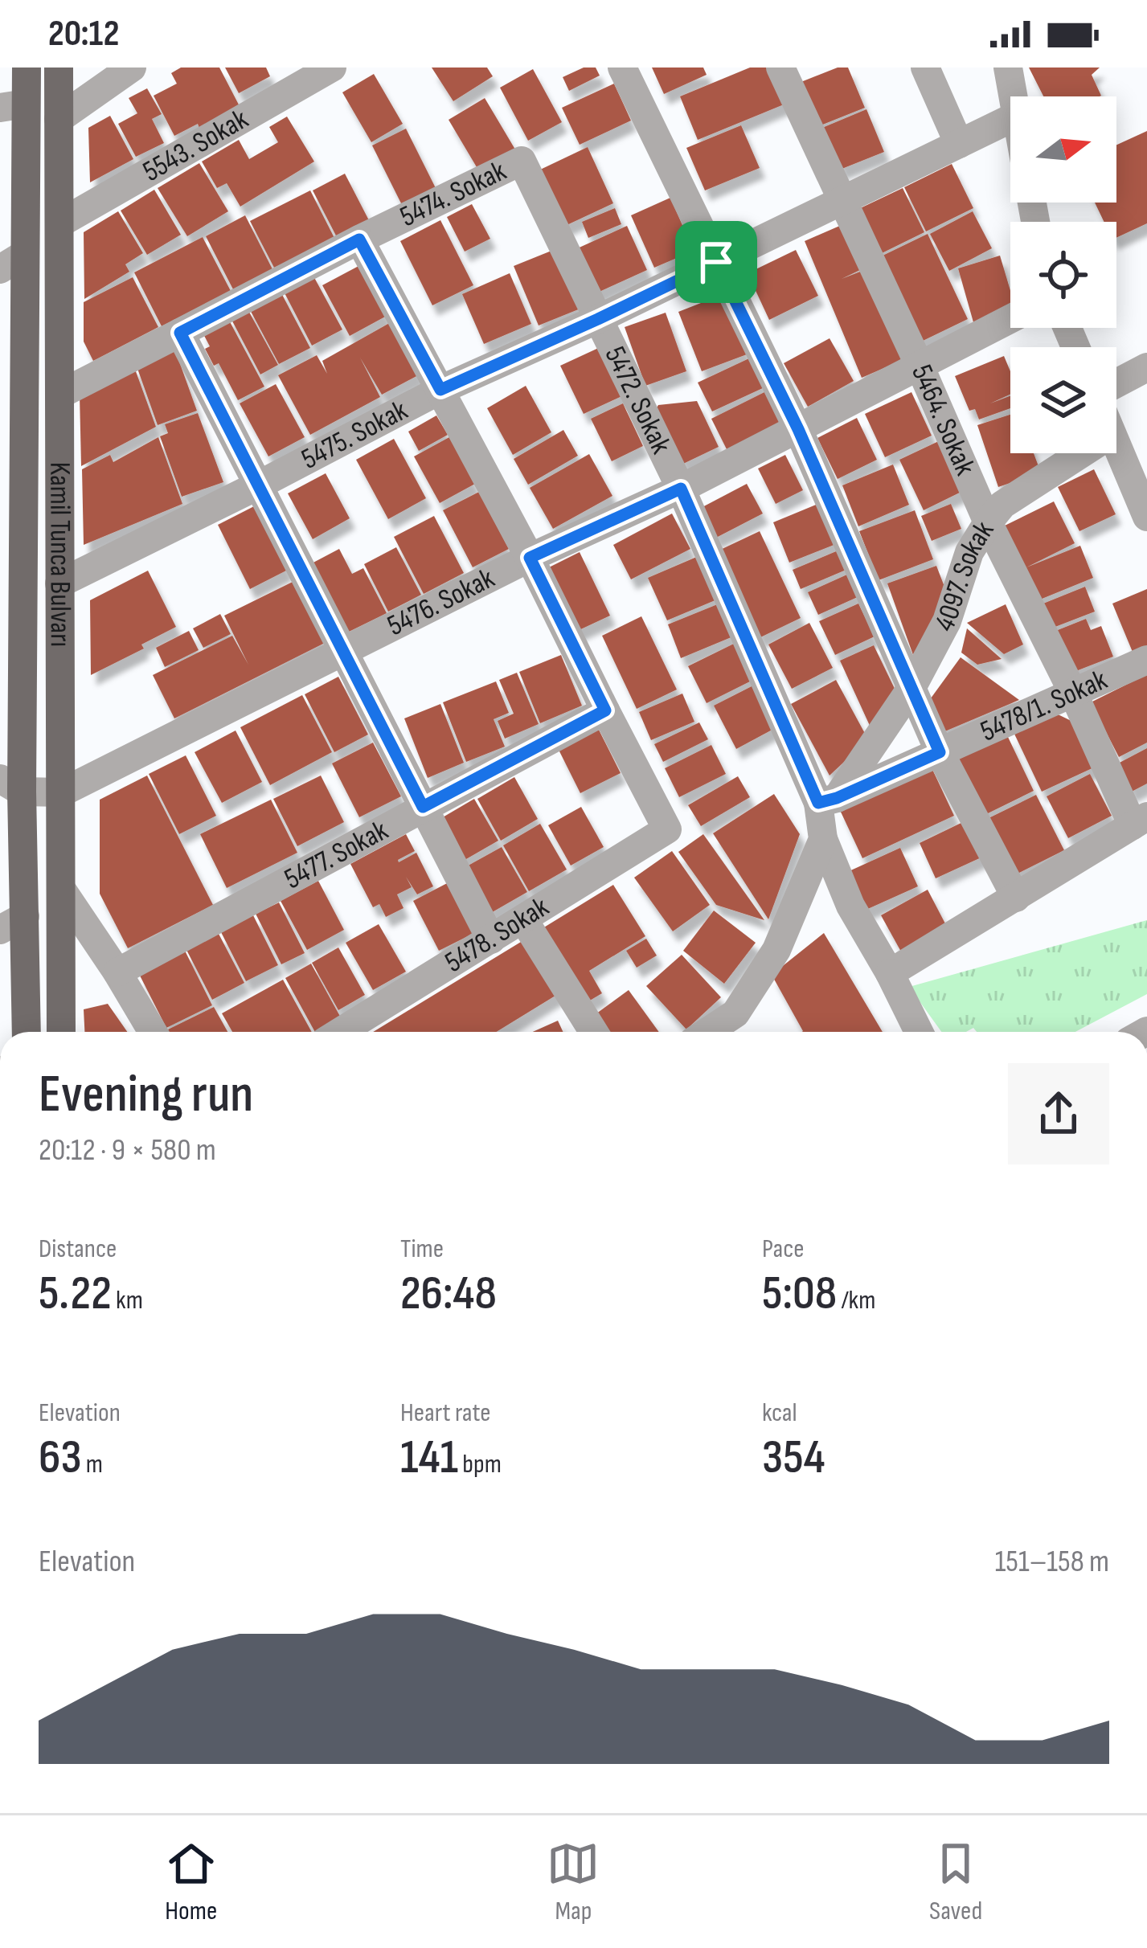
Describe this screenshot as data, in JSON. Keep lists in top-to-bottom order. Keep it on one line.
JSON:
{"streets":{"main road":["Kamil Tunca Bulvarı"],"street":["5543. Sokak","5474. Sokak","5472. Sokak","5464. Sokak","5475. Sokak","4097. Sokak","5476. Sokak","5478/1. Sokak","5477. Sokak","5478. Sokak"]},"crossings":[["5543. Sokak","Kamil Tunca Bulvarı"],["5474. Sokak","5472. Sokak"],["5474. Sokak","Kamil Tunca Bulvarı"],["5472. Sokak","5475. Sokak"],["5472. Sokak","4097. Sokak"],["5472. Sokak","5476. Sokak"],["5472. Sokak","5478/1. Sokak"],["5464. Sokak","5475. Sokak"],["5464. Sokak","4097. Sokak"],["5464. Sokak","5476. Sokak"],["5464. Sokak","5478/1. Sokak"],["5475. Sokak","Kamil Tunca Bulvarı"],["Kamil Tunca Bulvarı","5476. Sokak"],["4097. Sokak","5478/1. Sokak"],["5477. Sokak","5478. Sokak"]],"north":"right","page":{"status":"20:12","heading":["Evening run","20:12 · 9 × 580 m"],"stats":[["Distance","5.22 km"],["Time","26:48"],["Pace","5:08 /km"],["Elevation","63 m"],["Heart rate","141 bpm"],["kcal","354"]],"chart":["Elevation","151–158 m"],"tabs":["Home","Map","Saved"]}}
